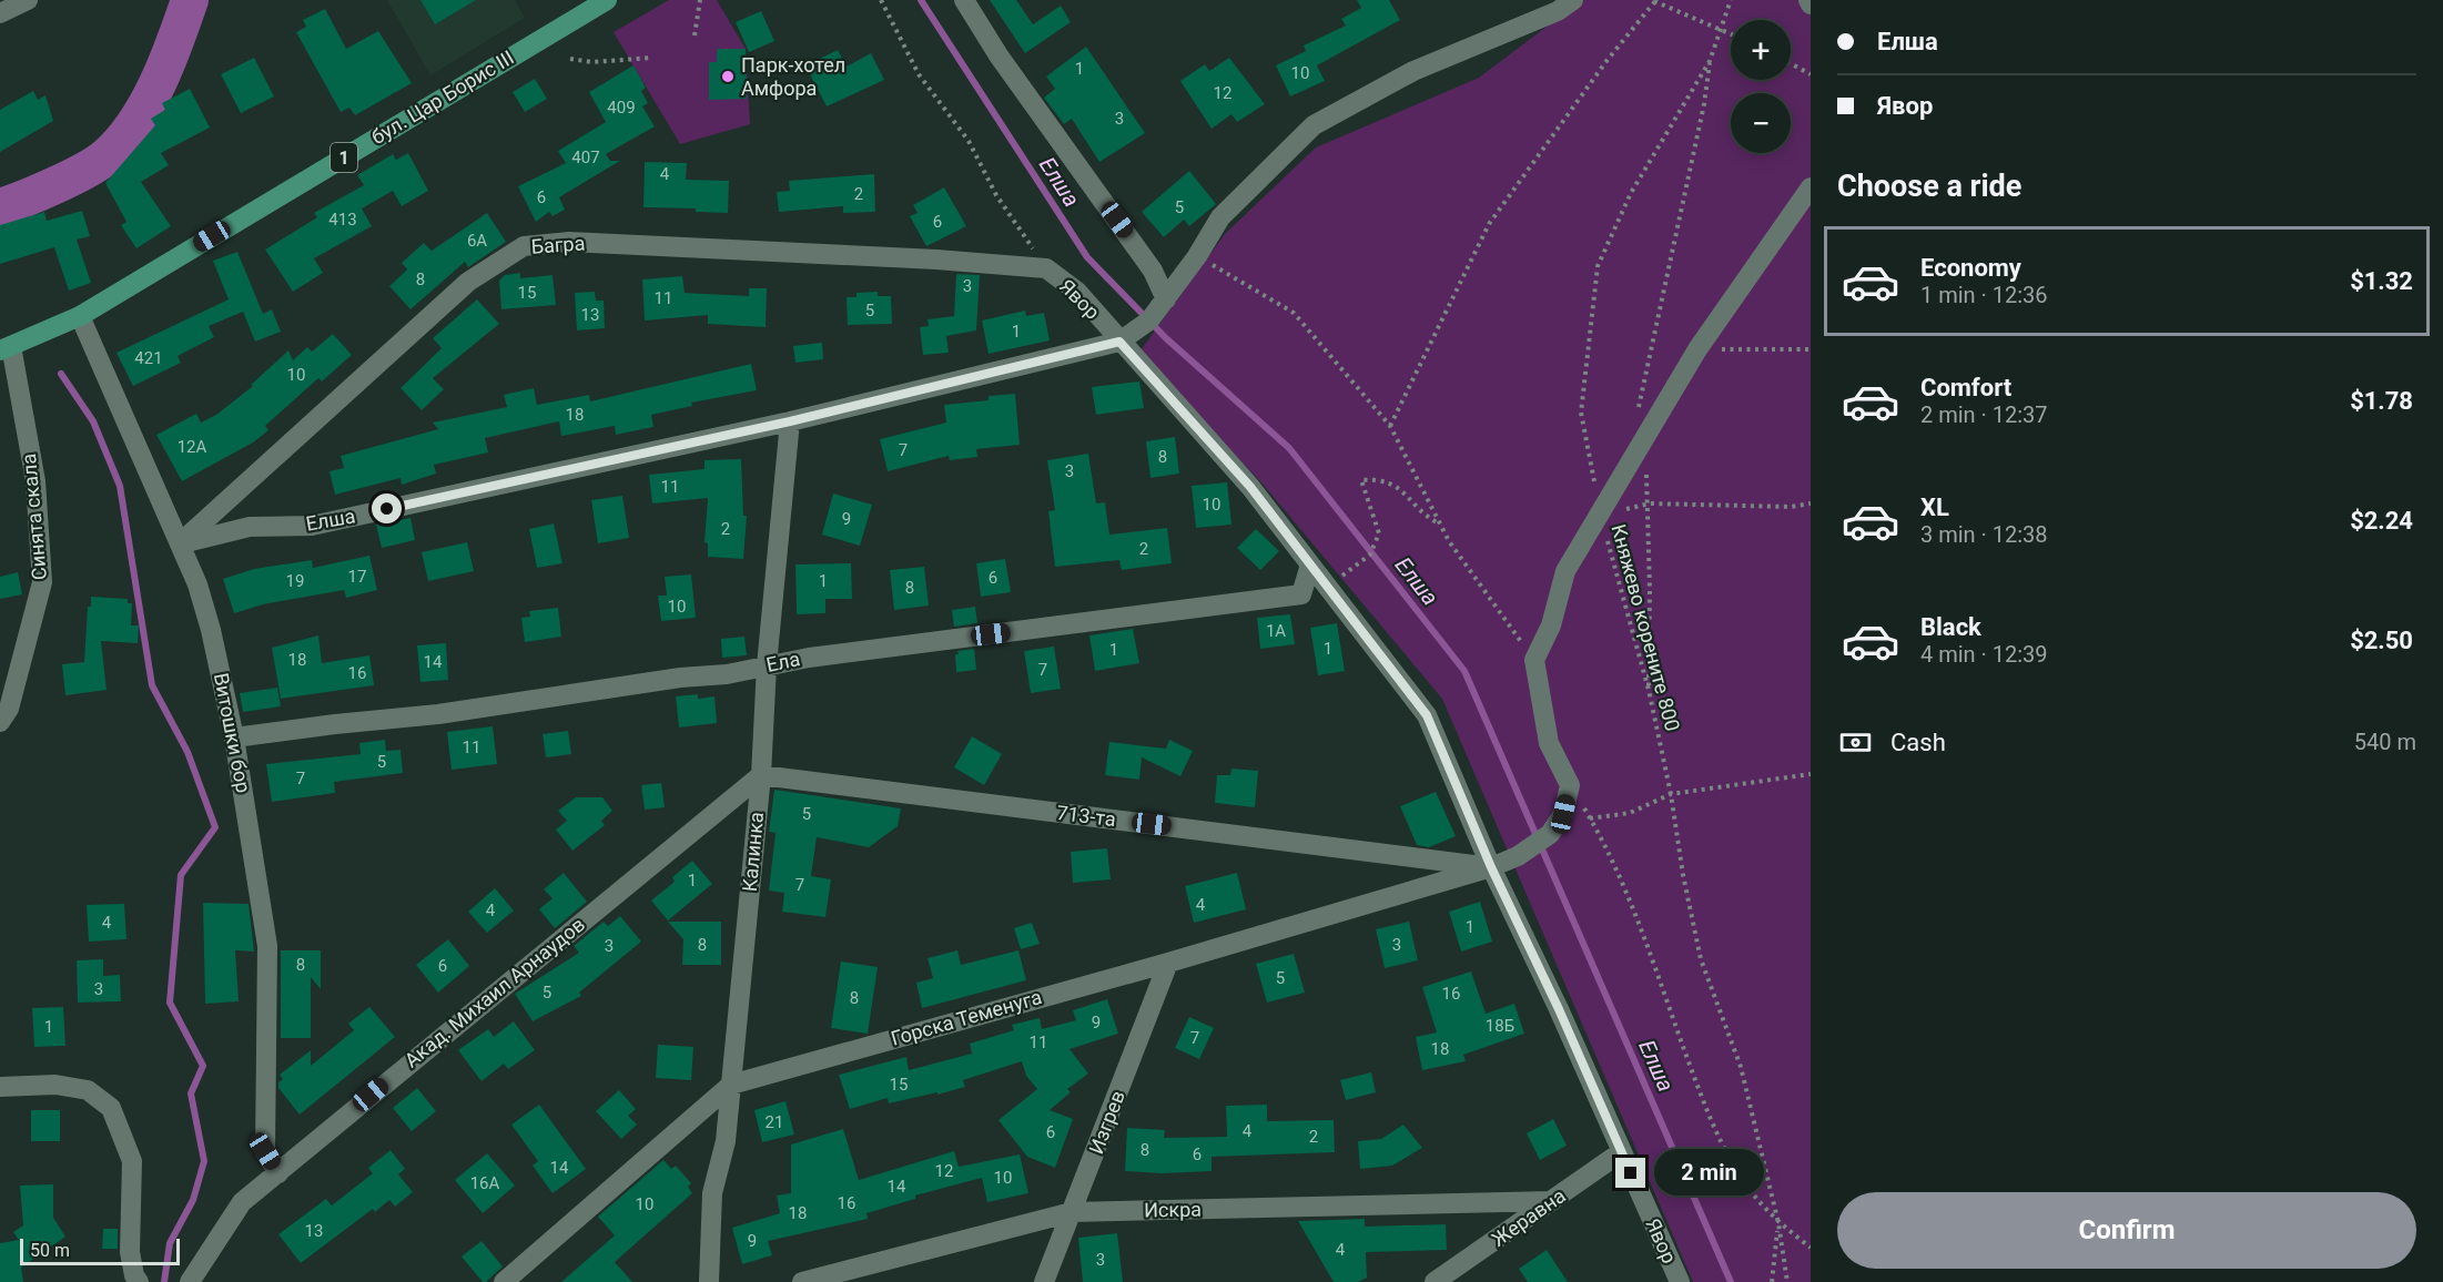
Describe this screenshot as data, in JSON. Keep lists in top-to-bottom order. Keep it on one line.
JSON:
{"streets":{"main road":["бул. Цар Борис III","1"],"street":["Багра","Явор","Синята скала","Елша","Ела","Витошки бор","713-та","Калинка","Акад. Михаил Арнаудов","Горска Теменуга","Изгрев","Искра","Жеравна"],"path":["Княжево корените 800"]},"crossings":[["бул. Цар Борис III","Синята скала"],["бул. Цар Борис III","Витошки бор"],["Багра","Явор"],["Багра","Елша"],["Багра","Витошки бор"],["Явор","Елша"],["Явор","Ела"],["Явор","713-та"],["Явор","Горска Теменуга"],["Явор","Жеравна"],["Елша","Витошки бор"],["Елша","Калинка"],["Ела","Витошки бор"],["Ела","Калинка"],["Витошки бор","Акад. Михаил Арнаудов"],["713-та","Калинка"],["713-та","Акад. Михаил Арнаудов"],["713-та","Горска Теменуга"],["Калинка","Акад. Михаил Арнаудов"],["Калинка","Горска Теменуга"],["Горска Теменуга","Изгрев"],["Изгрев","Искра"],["Искра","Жеравна"]],"water":["Елша"],"places":["Парк-хотел Амфора"],"house_numbers":["1","10","12","409","3","407","4","2","6","5","413","6","6А","8","3","15","11","5","13","1","421","10","18","12А","7","8","3","11","10","9","2","2","17","6","19","1","8","10","1А","1","1","18","14","7","16","11","5","7","5","1","7","4","4","4","1","8","3","3","8","6","5","3","5","16","8","9","18Б","1","7","11","18","15","21","4","6","2","8","6","14","12","10","16А","14","16","10","18","13","9","4","3"],"scale_bar":"50 m","page":{"banner":["Елша","Явор"],"map_buttons":["+","−"],"heading":"Choose a ride","list":[{"name":"Economy","note":"1 min · 12:36","value":"$1.32"},{"name":"Comfort","note":"2 min · 12:37","value":"$1.78"},{"name":"XL","note":"3 min · 12:38","value":"$2.24"},{"name":"Black","note":"4 min · 12:39","value":"$2.50"}],"pay":["Cash","540 m"],"bubble":"2 min","buttons":"Confirm","scale":"50 m"}}
